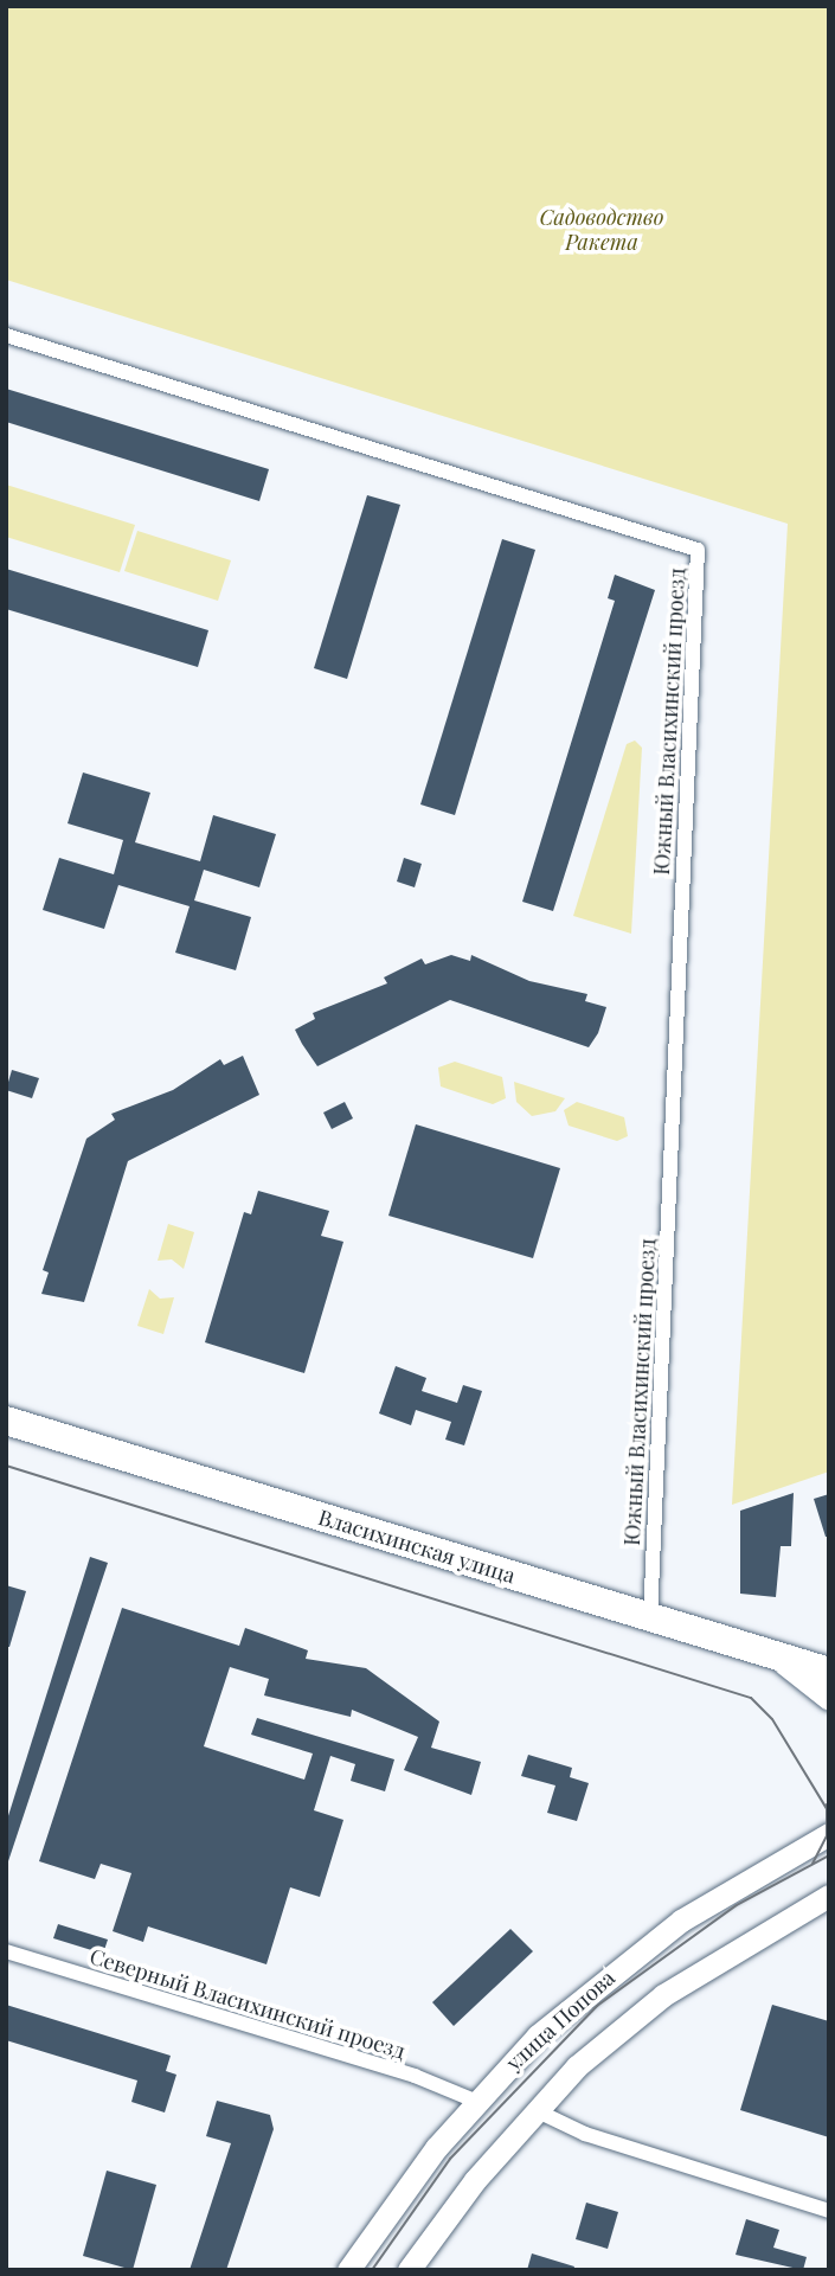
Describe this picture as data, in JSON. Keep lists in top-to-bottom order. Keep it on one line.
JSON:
{"streets":{"highway":["Власихинская улица"],"main road":["улица Попова"],"street":["Южный Власихинский проезд","Северный Власихинский проезд"]},"crossings":[["Южный Власихинский проезд","Власихинская улица"],["Северный Власихинский проезд","улица Попова"]],"parks":["Садоводство Ракета"]}
